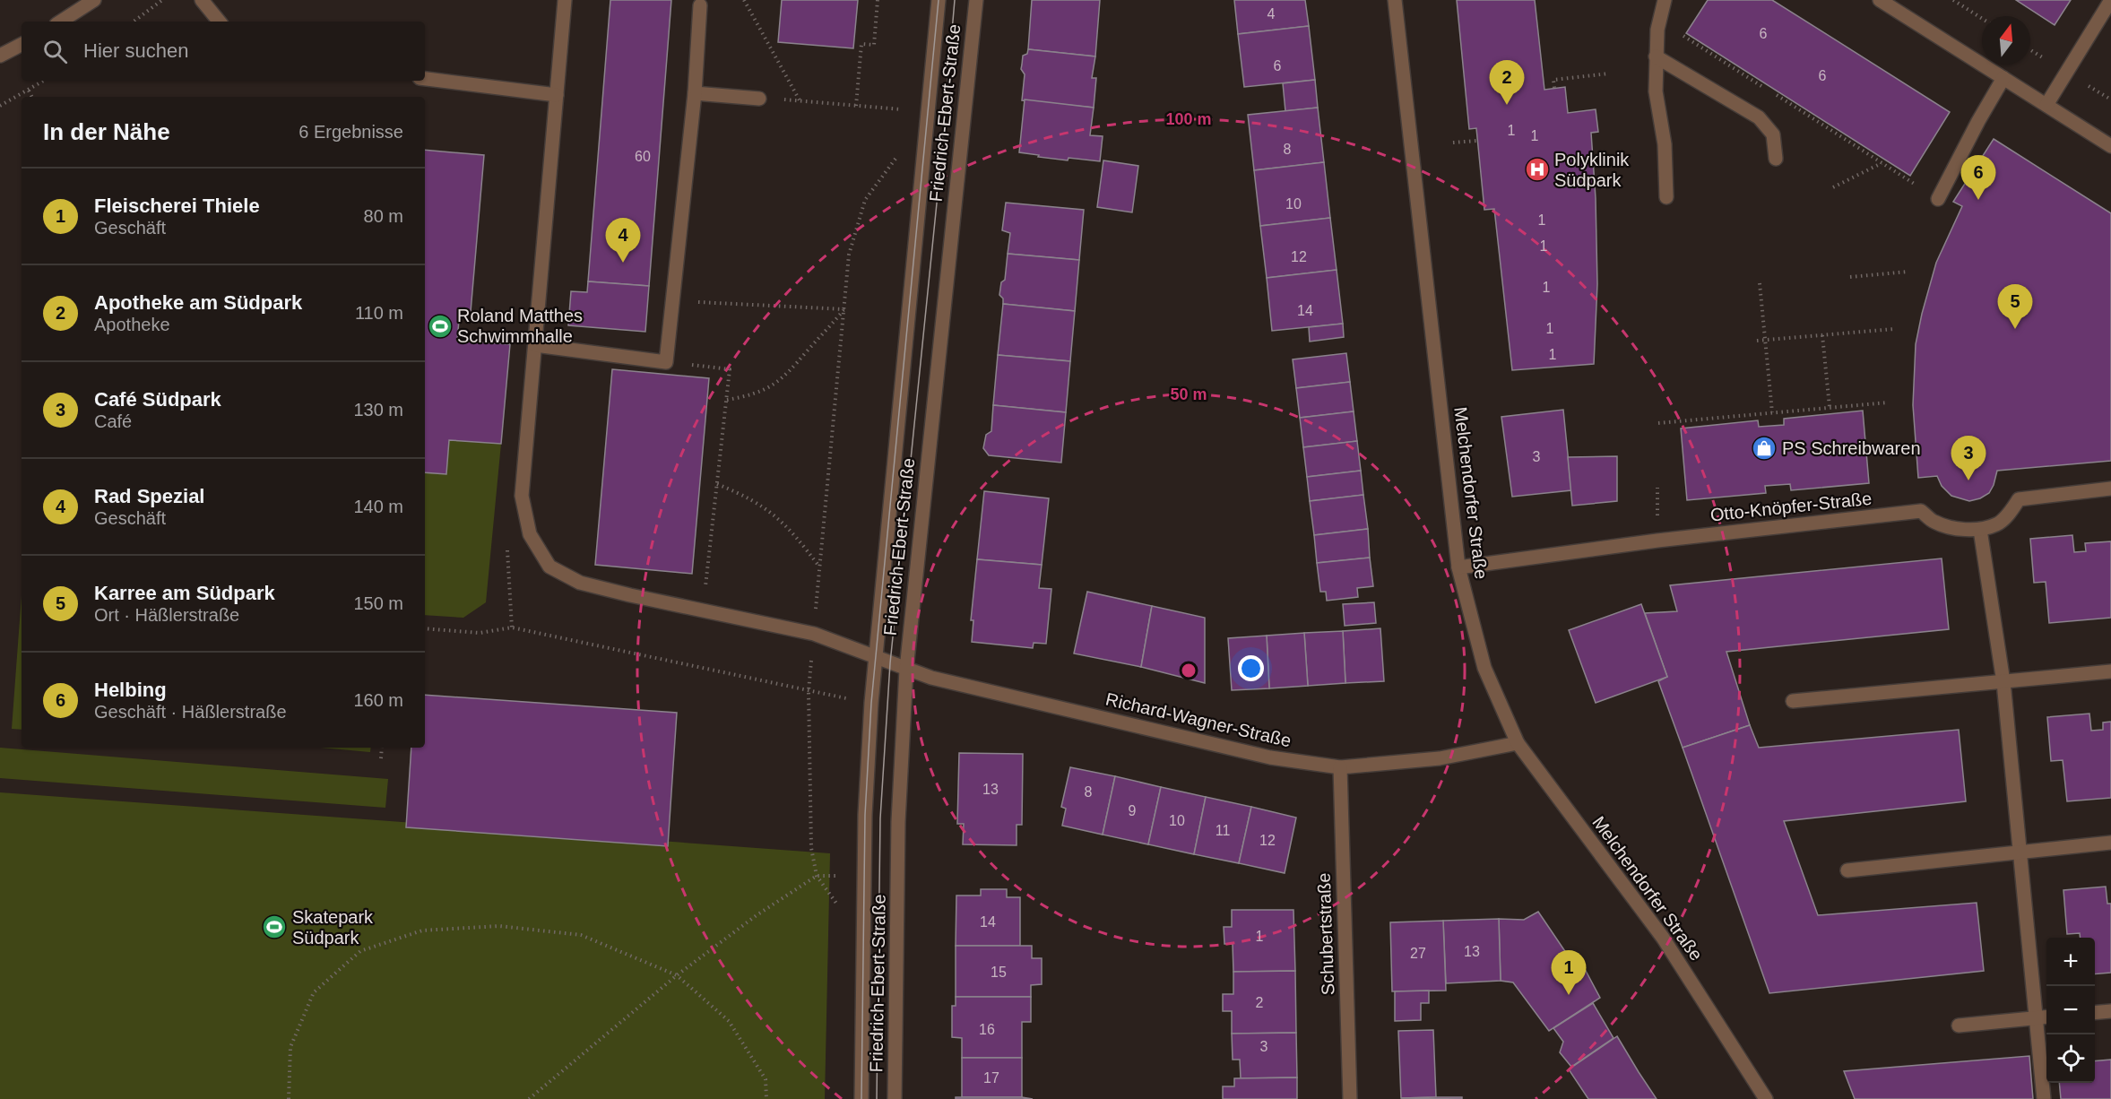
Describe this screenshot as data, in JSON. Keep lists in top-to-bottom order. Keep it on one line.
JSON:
{"streets":{"street":["Friedrich-Ebert-Straße","Melchendorfer Straße","Otto-Knöpfer-Straße","Richard-Wagner-Straße","Schubertstraße"]},"crossings":[["Friedrich-Ebert-Straße","Richard-Wagner-Straße"],["Melchendorfer Straße","Otto-Knöpfer-Straße"],["Melchendorfer Straße","Richard-Wagner-Straße"],["Richard-Wagner-Straße","Schubertstraße"]],"places":{"hospital":["Polyklinik Südpark"],"sports":["Roland Matthes Schwimmhalle","Skatepark Südpark"],"shop":["PS Schreibwaren"]},"house_numbers":["4","6","6","6","1","1","8","60","10","1","1","12","1","14","1","1","3","13","8","9","10","11","12","14","1","13","27","15","2","16","3","17"],"north":"top","page":{"search":"Hier suchen","pins":["2","6","4","5","3","1"],"heading":["In der Nähe","6 Ergebnisse"],"list":[{"mark":"1","name":"Fleischerei Thiele","note":"Geschäft","value":"80 m"},{"mark":"2","name":"Apotheke am Südpark","note":"Apotheke","value":"110 m"},{"mark":"3","name":"Café Südpark","note":"Café","value":"130 m"},{"mark":"4","name":"Rad Spezial","note":"Geschäft","value":"140 m"},{"mark":"5","name":"Karree am Südpark","note":"Ort · Häßlerstraße","value":"150 m"},{"mark":"6","name":"Helbing","note":"Geschäft · Häßlerstraße","value":"160 m"}],"map_buttons":["+","−"]},"rings":["100 m","50 m"]}
